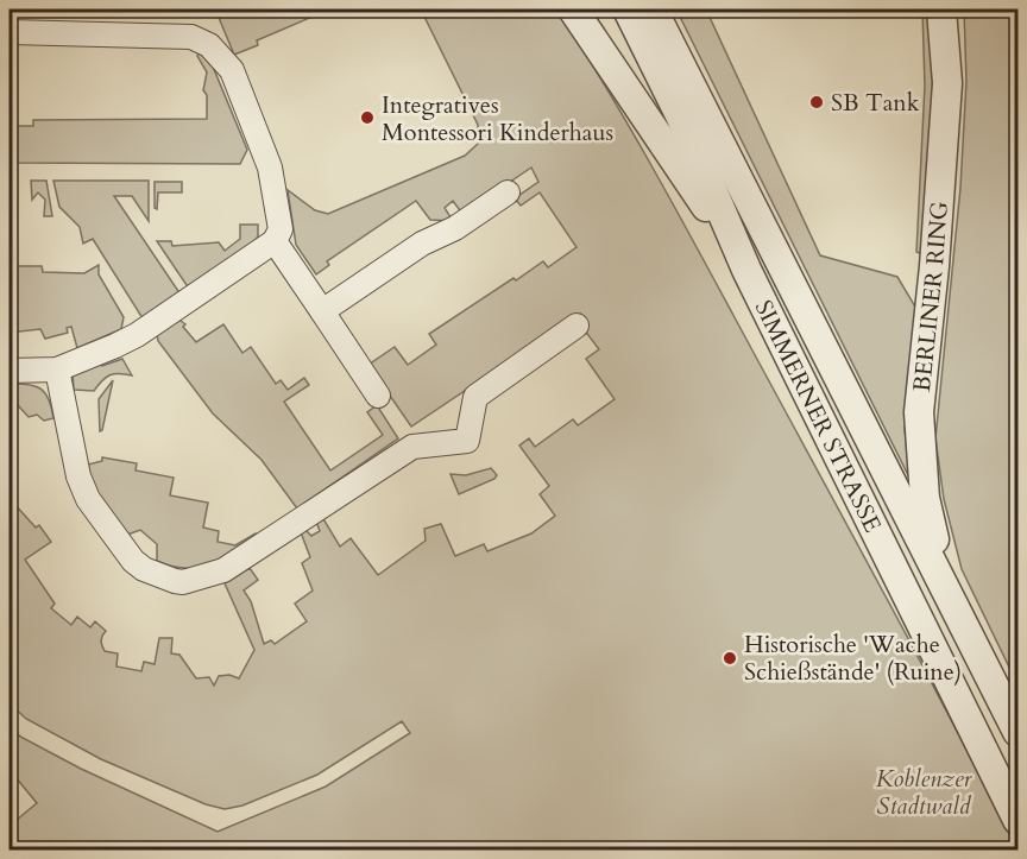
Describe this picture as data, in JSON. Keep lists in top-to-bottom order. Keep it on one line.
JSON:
{"streets":{"street":["BERLINER RING","SIMMERNER STRASSE"]},"crossings":[["BERLINER RING","SIMMERNER STRASSE"]],"parks":["Koblenzer Stadtwald"],"places":["SB Tank","Integratives Montessori Kinderhaus","Historische 'Wache Schießstände' (Ruine)"]}
